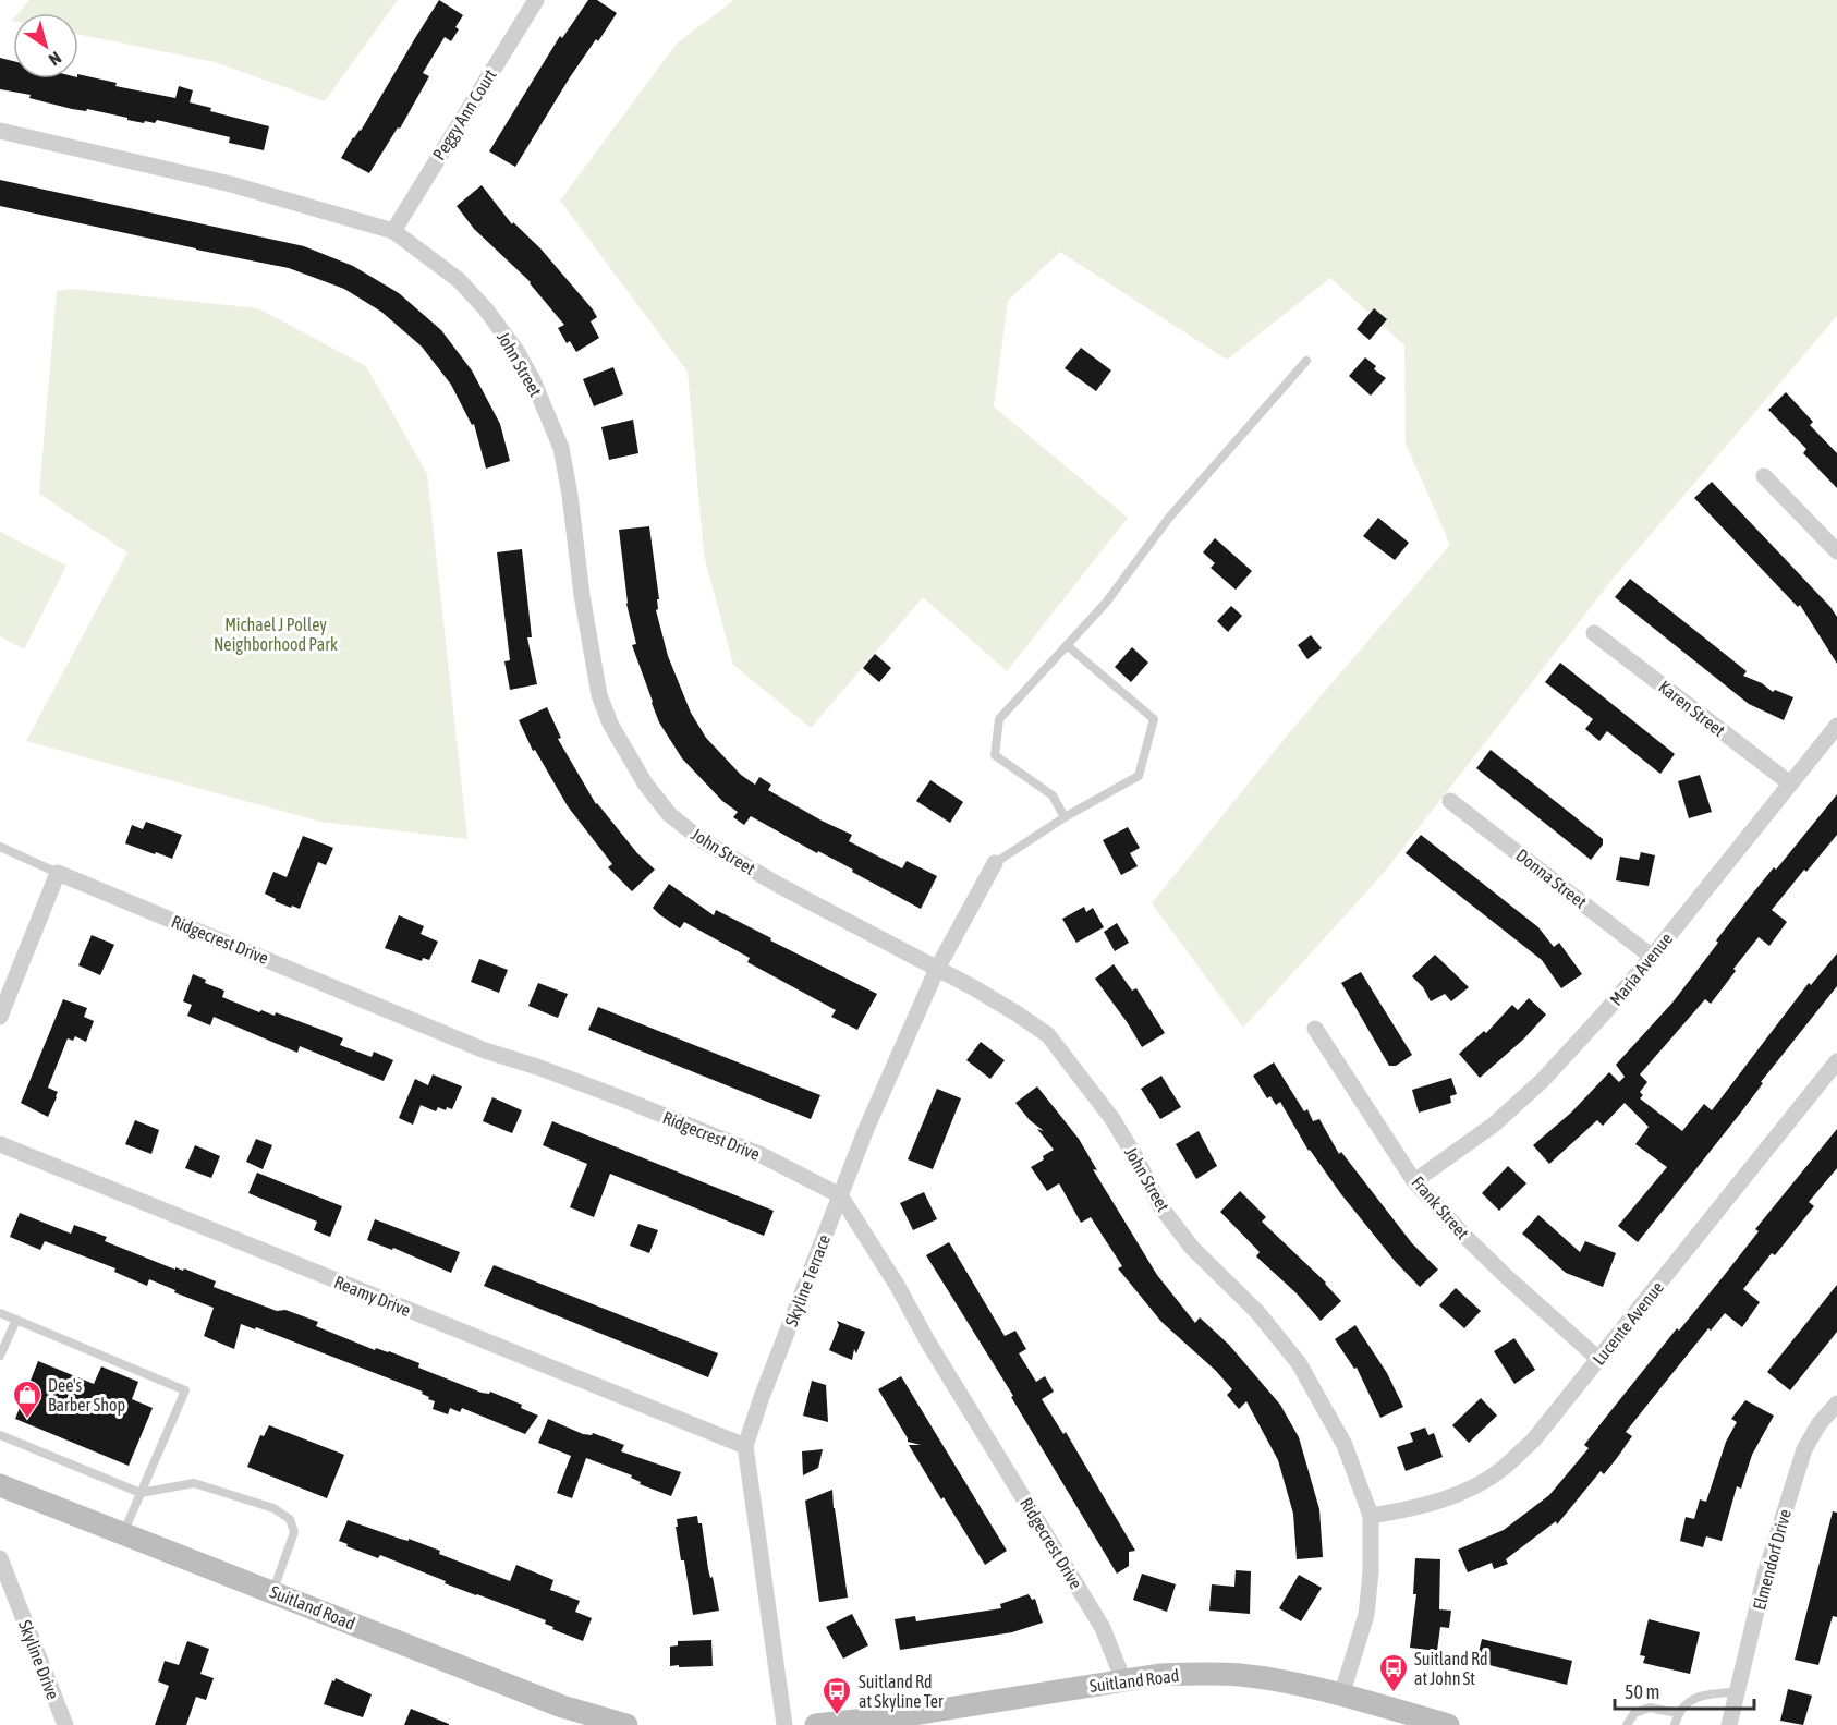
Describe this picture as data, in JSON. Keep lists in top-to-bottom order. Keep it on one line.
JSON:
{"streets":{"main road":["Suitland Road"],"street":["Peggy Ann Court","John Street","Karen Street","Donna Street","Ridgecrest Drive","Maria Avenue","Frank Street","Skyline Terrace","Reamy Drive","Lucente Avenue","Elmendorf Drive","Skyline Drive"]},"crossings":[["Peggy Ann Court","John Street"],["John Street","Skyline Terrace"],["John Street","Lucente Avenue"],["John Street","Suitland Road"],["Karen Street","Maria Avenue"],["Donna Street","Maria Avenue"],["Ridgecrest Drive","Skyline Terrace"],["Ridgecrest Drive","Suitland Road"],["Maria Avenue","Frank Street"],["Frank Street","Lucente Avenue"],["Skyline Terrace","Reamy Drive"]],"parks":["Michael J Polley Neighborhood Park"],"places":{"shop":["Dee's Barber Shop"],"bus stop":["Suitland Rd at John St","Suitland Rd at Skyline Ter"]},"scale_bar":"50 m","north":"bottom right"}
